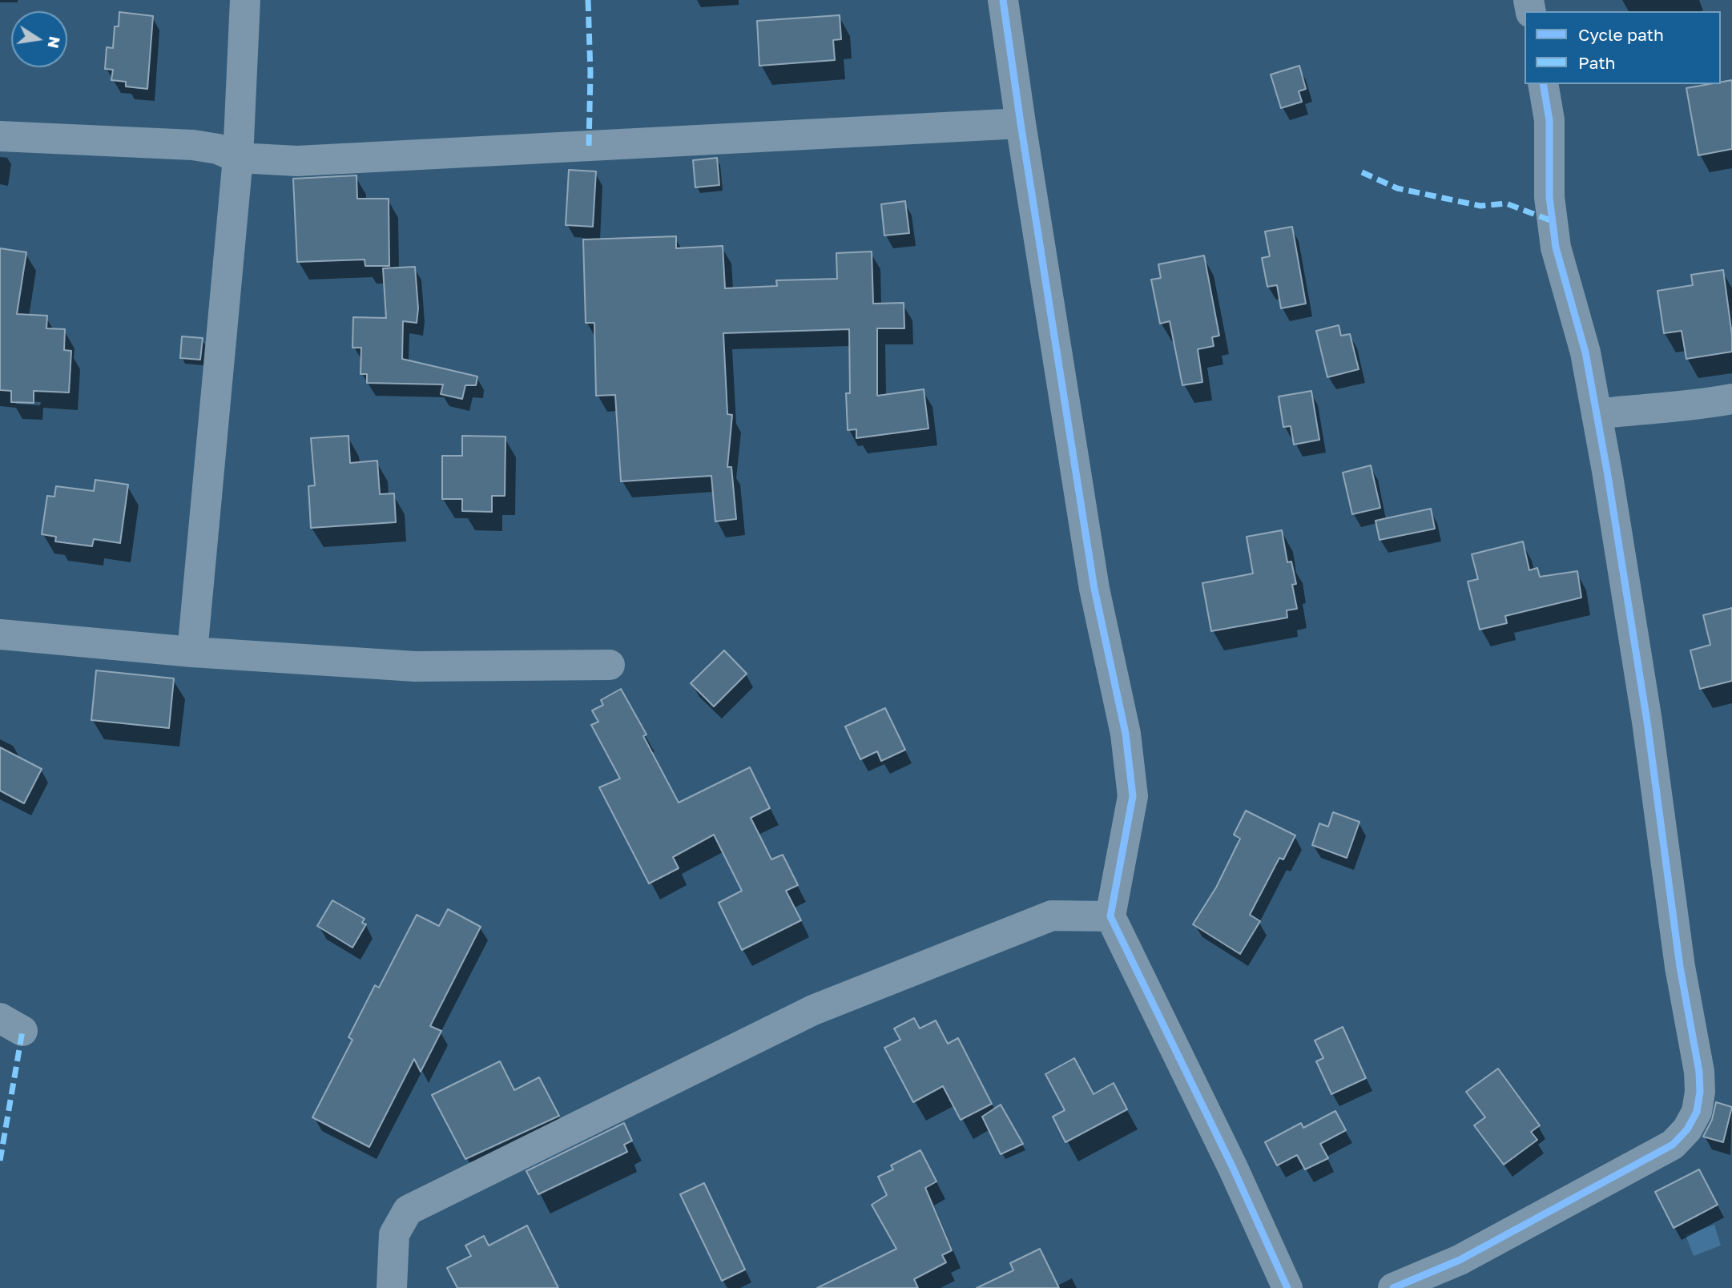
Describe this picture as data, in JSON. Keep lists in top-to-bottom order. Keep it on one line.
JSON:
{"legend":["Cycle path","Path"],"north":"right"}
